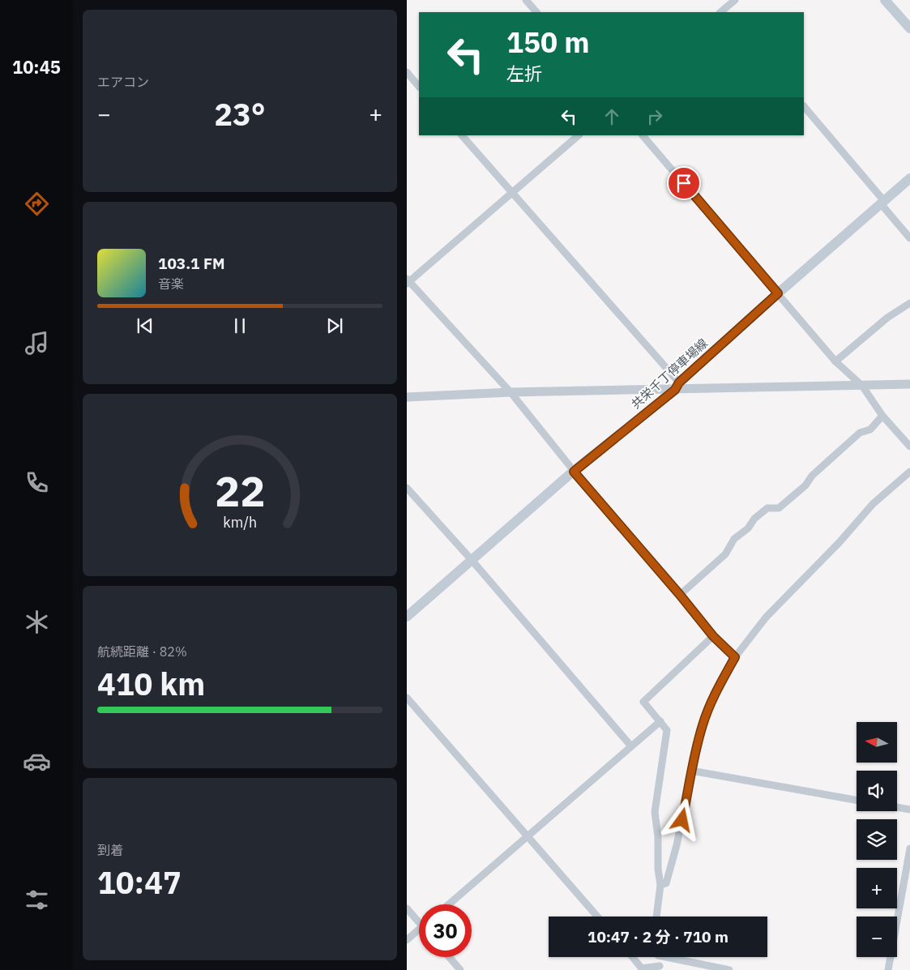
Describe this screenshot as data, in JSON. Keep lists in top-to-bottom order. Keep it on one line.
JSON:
{"streets":{"main road":["共栄千丁停車場線"]},"north":"left","page":{"tabs":"10:45","tile":["エアコン",["航続距離 · 82%","410 km"],["到着","10:47"]],"turn":["150 m","左折"],"heat":["−","23°","+"],"song":["103.1 FM","音楽"],"map_buttons":["+","−"],"limit":"30","trip":"10:47 · 2 分 · 710 m","gauge":["22","km/h"]}}
